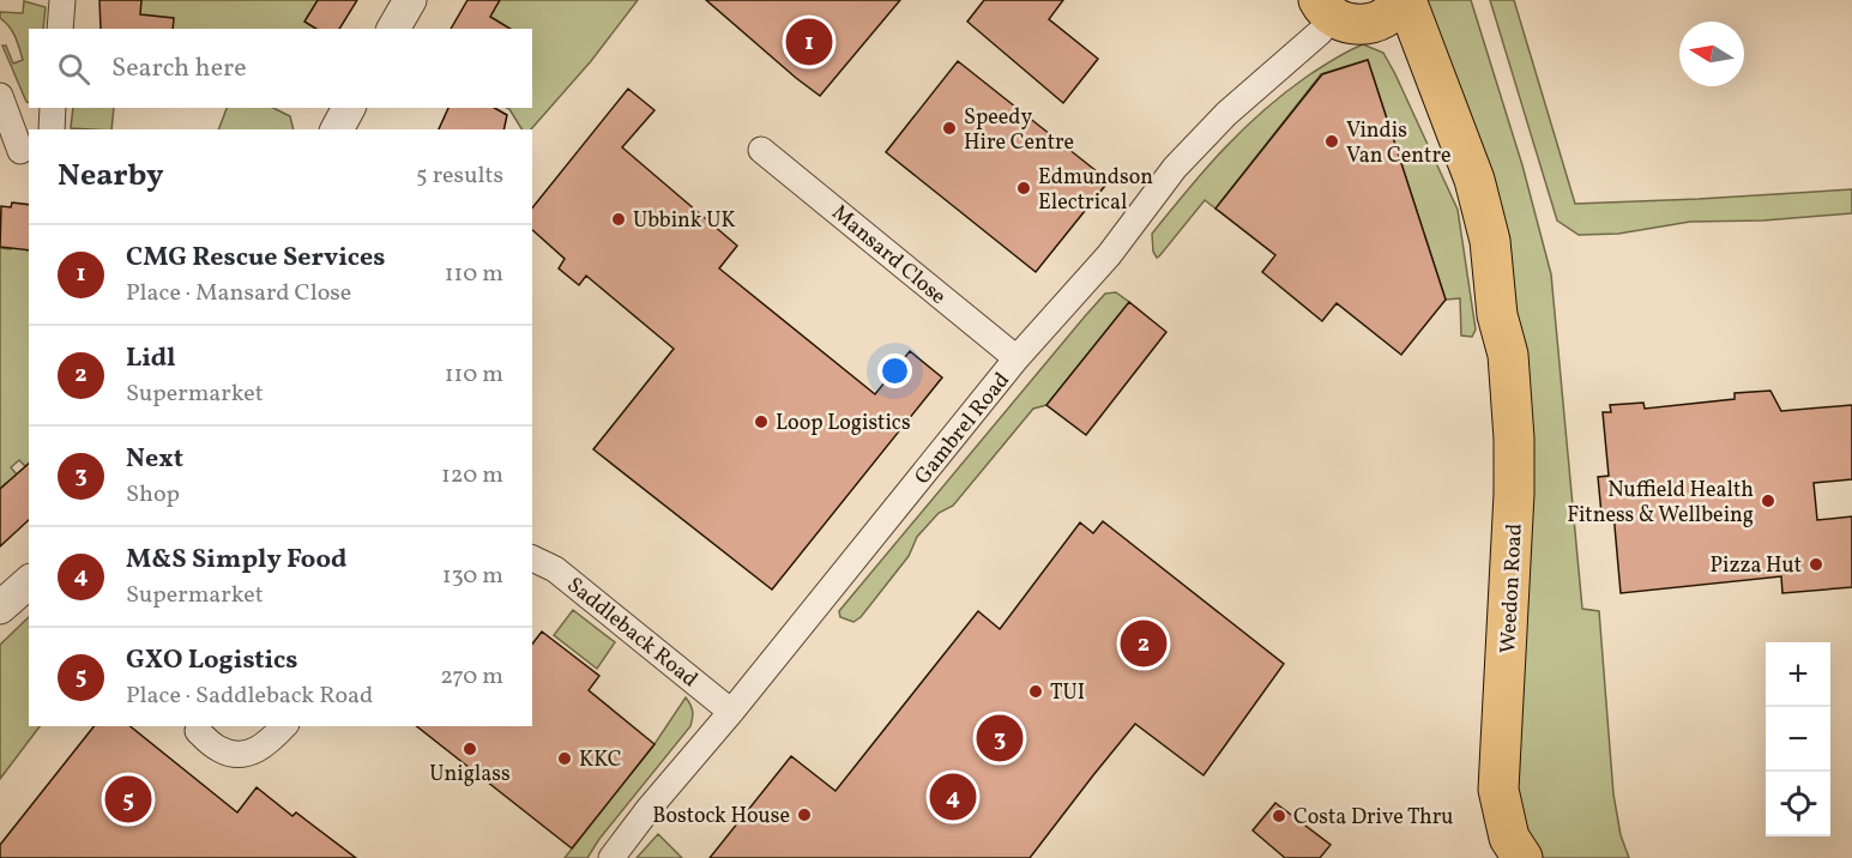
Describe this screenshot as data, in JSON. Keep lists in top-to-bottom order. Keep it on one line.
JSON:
{"streets":{"main road":["Weedon Road"],"street":["Mansard Close","Gambrel Road","Saddleback Road"]},"crossings":[["Mansard Close","Gambrel Road"],["Gambrel Road","Saddleback Road"]],"places":["Speedy Hire Centre","Vindis Van Centre","Edmundson Electrical","Ubbink UK","Loop Logistics","Nuffield Health Fitness & Wellbeing","Pizza Hut","TUI","Uniglass","KKC","Bostock House","Costa Drive Thru"],"north":"left","page":{"pins":["1","2","3","4","5"],"search":"Search here","heading":["Nearby","5 results"],"list":[{"mark":"1","name":"CMG Rescue Services","note":"Place · Mansard Close","value":"110 m"},{"mark":"2","name":"Lidl","note":"Supermarket","value":"110 m"},{"mark":"3","name":"Next","note":"Shop","value":"120 m"},{"mark":"4","name":"M&S Simply Food","note":"Supermarket","value":"130 m"},{"mark":"5","name":"GXO Logistics","note":"Place · Saddleback Road","value":"270 m"}],"map_buttons":["+","−"]}}
